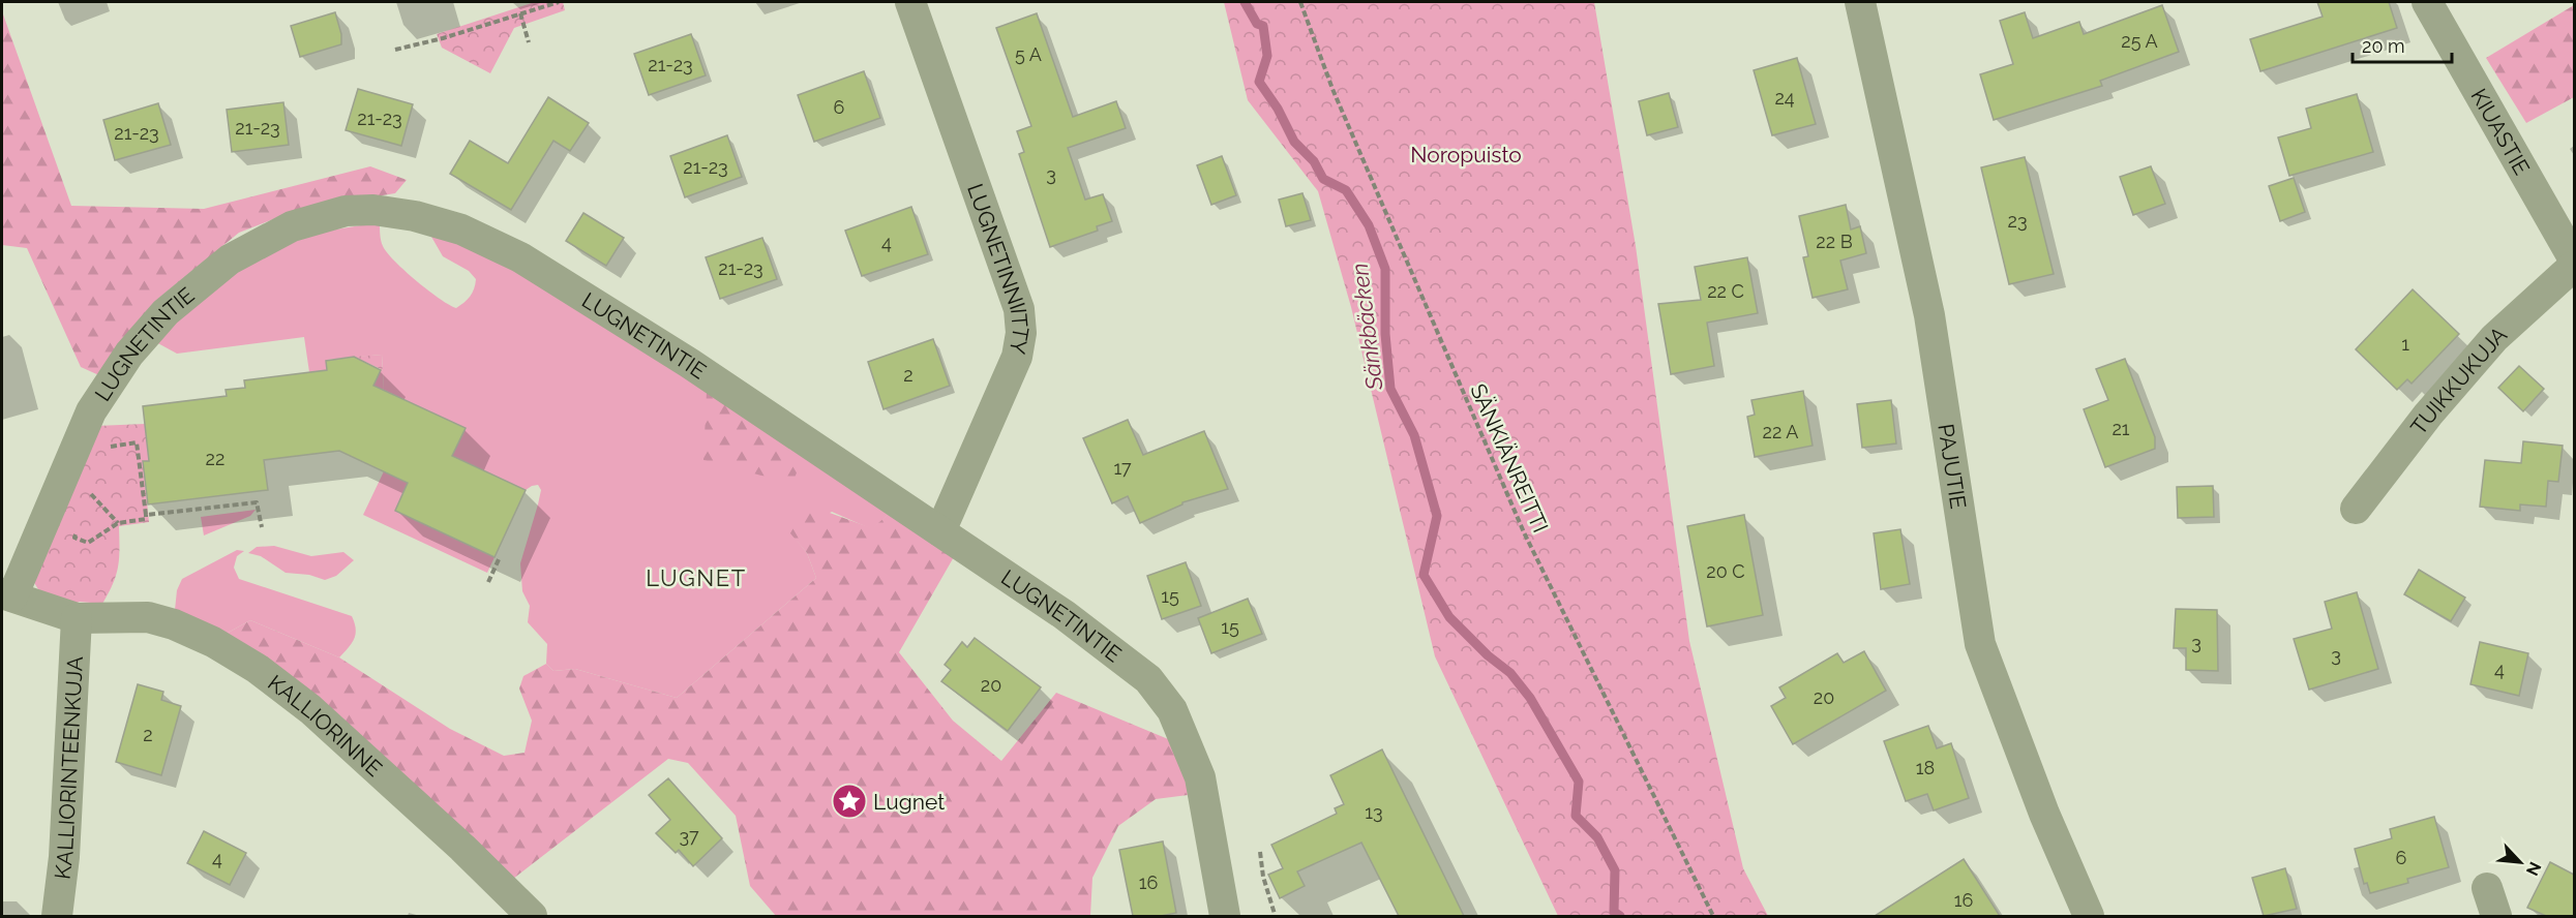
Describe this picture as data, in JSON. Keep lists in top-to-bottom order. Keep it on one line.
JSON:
{"streets":{"street":["KIUASTIE","LUGNETINNIITTY","LUGNETINTIE","TUIKKUKUJA","PAJUTIE","KALLIORINNE","KALLIORINTEENKUJA"],"path":["SÄNKIÄNREITTI"]},"crossings":[["LUGNETINNIITTY","LUGNETINTIE"],["LUGNETINTIE","KALLIORINNE"],["KALLIORINNE","KALLIORINTEENKUJA"]],"districts":["LUGNET"],"water":["Sänkbäcken"],"parks":["Noropuisto"],"places":{"place":["Lugnet"]},"house_numbers":["25 A","5 A","21-23","24","6","21-23","21-23","21-23","21-23","3","23","22 B","4","21-23","22 C","1","2","21","22 A","22","17","20 C","15","15","3","3","4","20","20","2","18","13","37","6","4","16","16"],"scale_bar":"20 m","north":"bottom right"}
